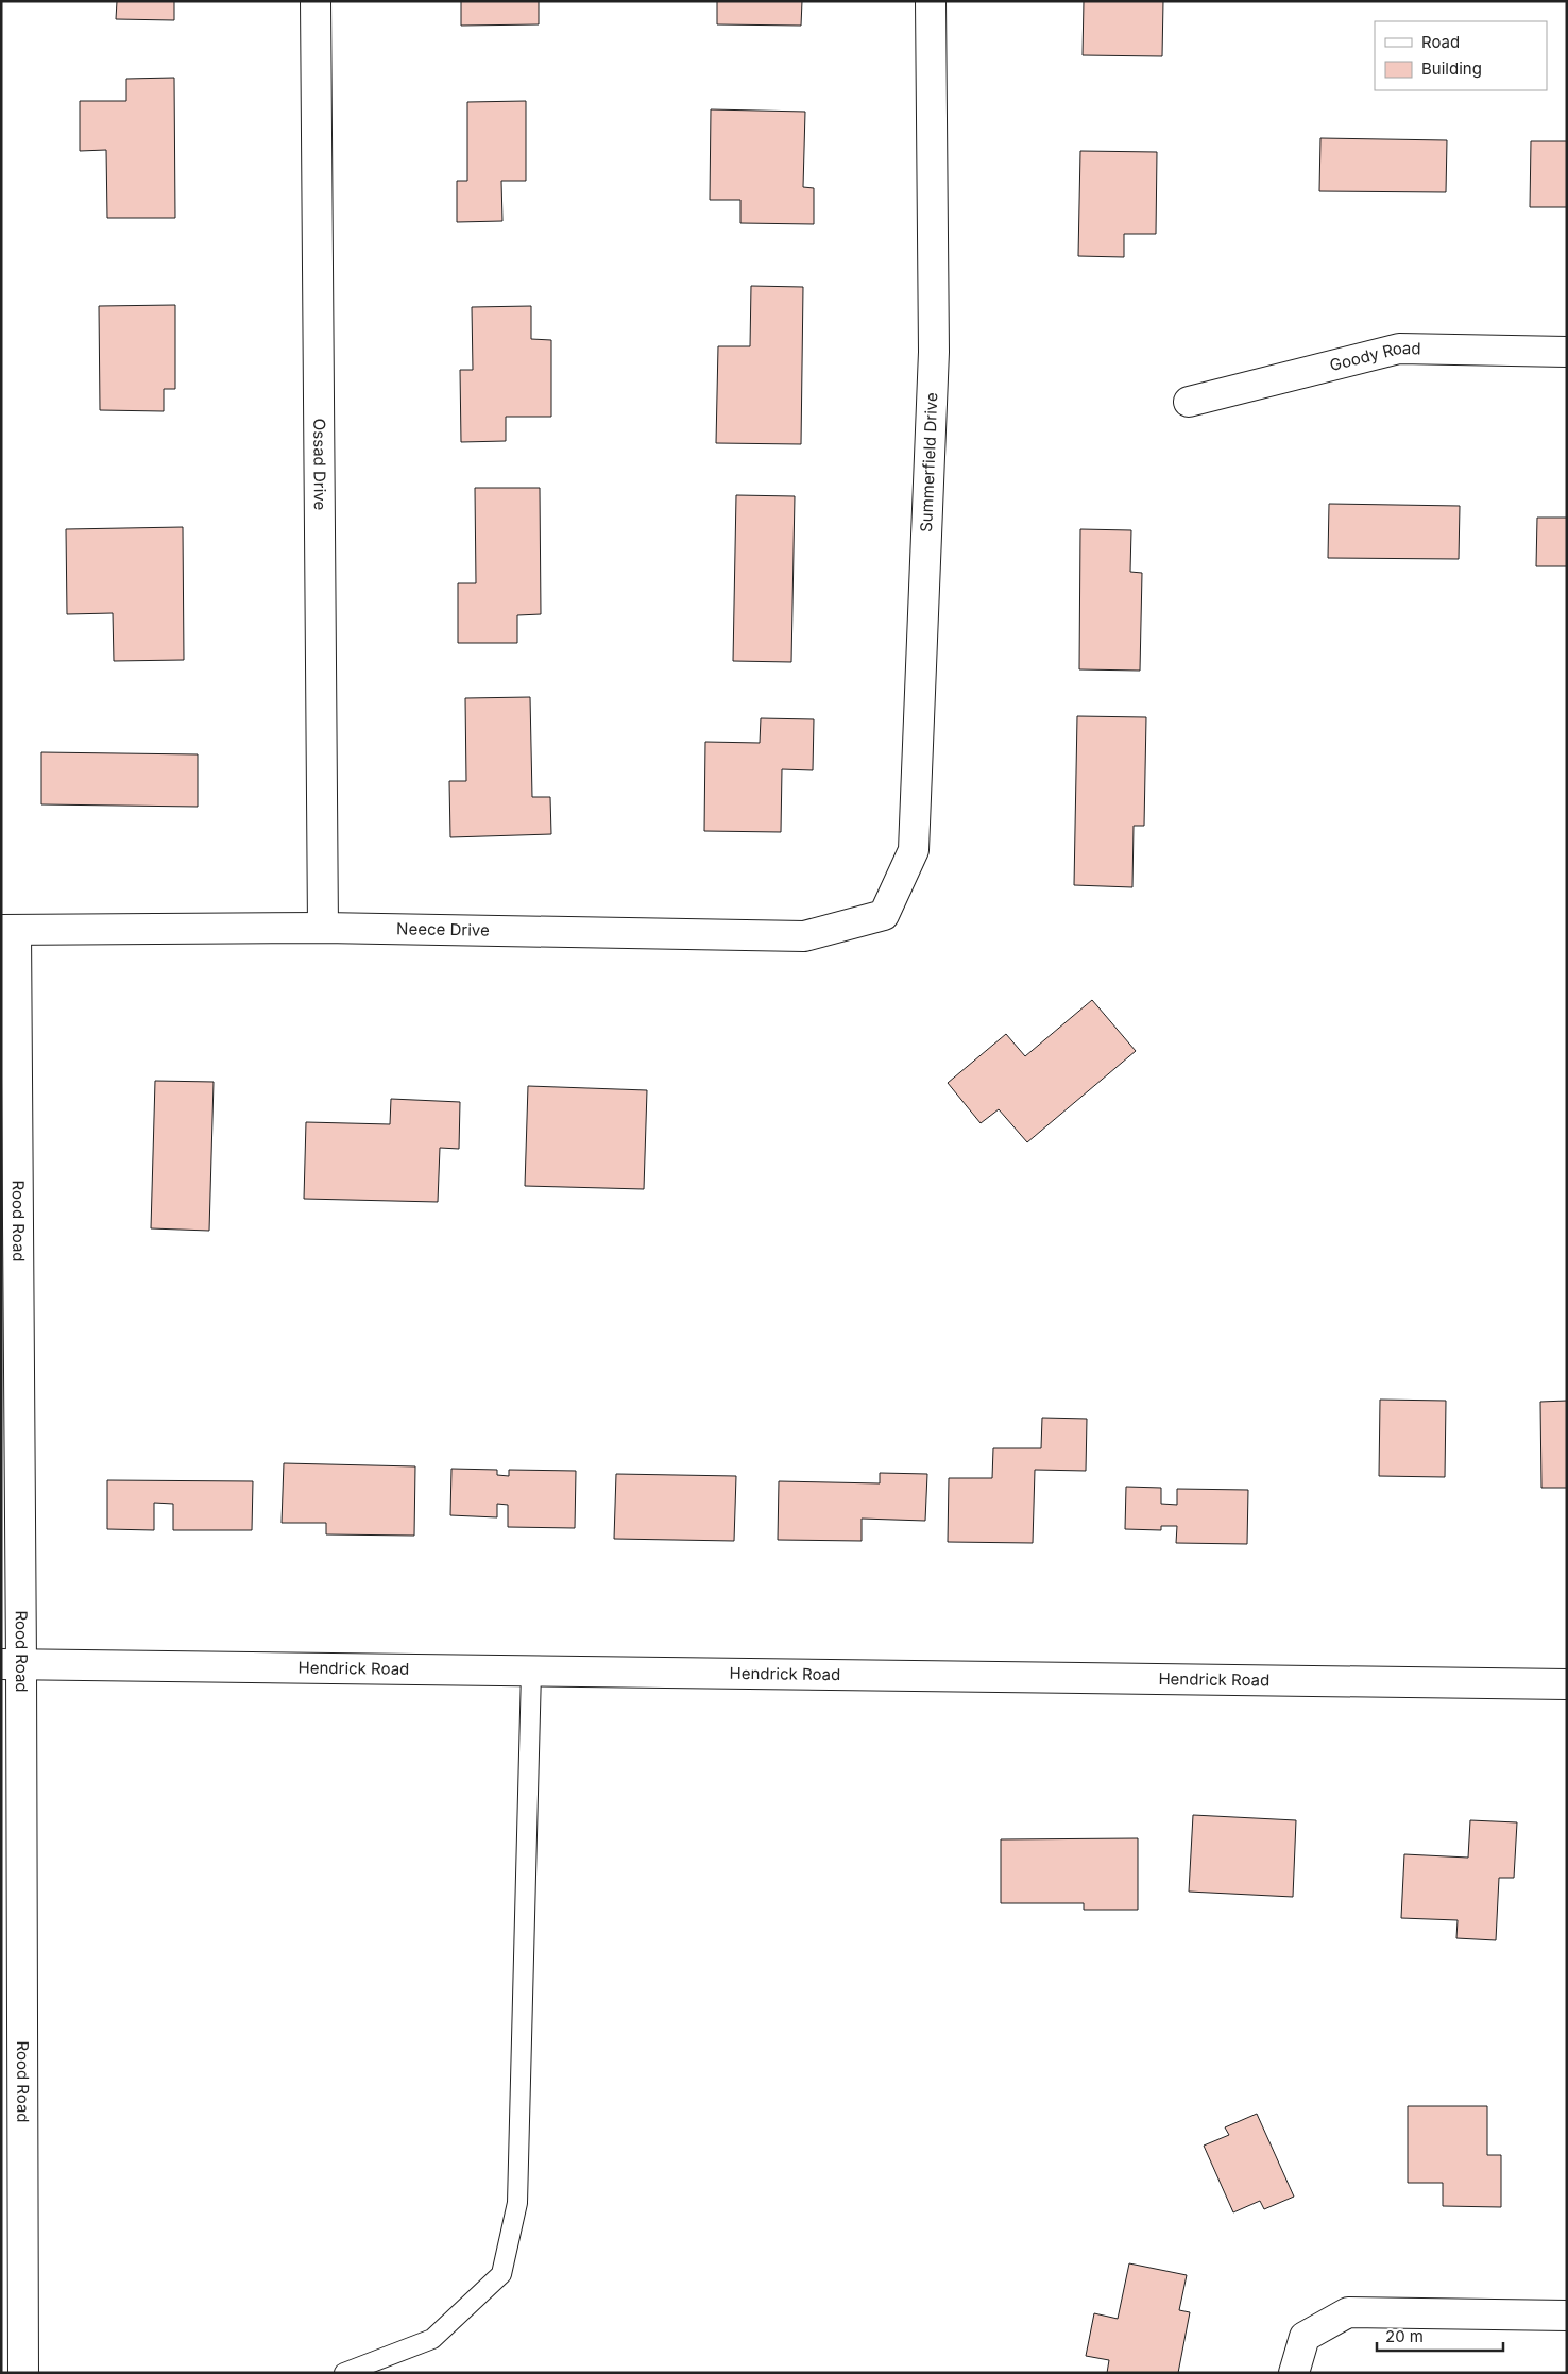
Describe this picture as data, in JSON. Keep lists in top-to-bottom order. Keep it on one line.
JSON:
{"streets":{"street":["Goody Road","Summerfield Drive","Ossad Drive","Neece Drive","Rood Road","Hendrick Road"]},"crossings":[["Summerfield Drive","Neece Drive"],["Ossad Drive","Neece Drive"],["Neece Drive","Rood Road"],["Rood Road","Hendrick Road"]],"legend":["Road","Building"],"scale_bar":"20 m"}
